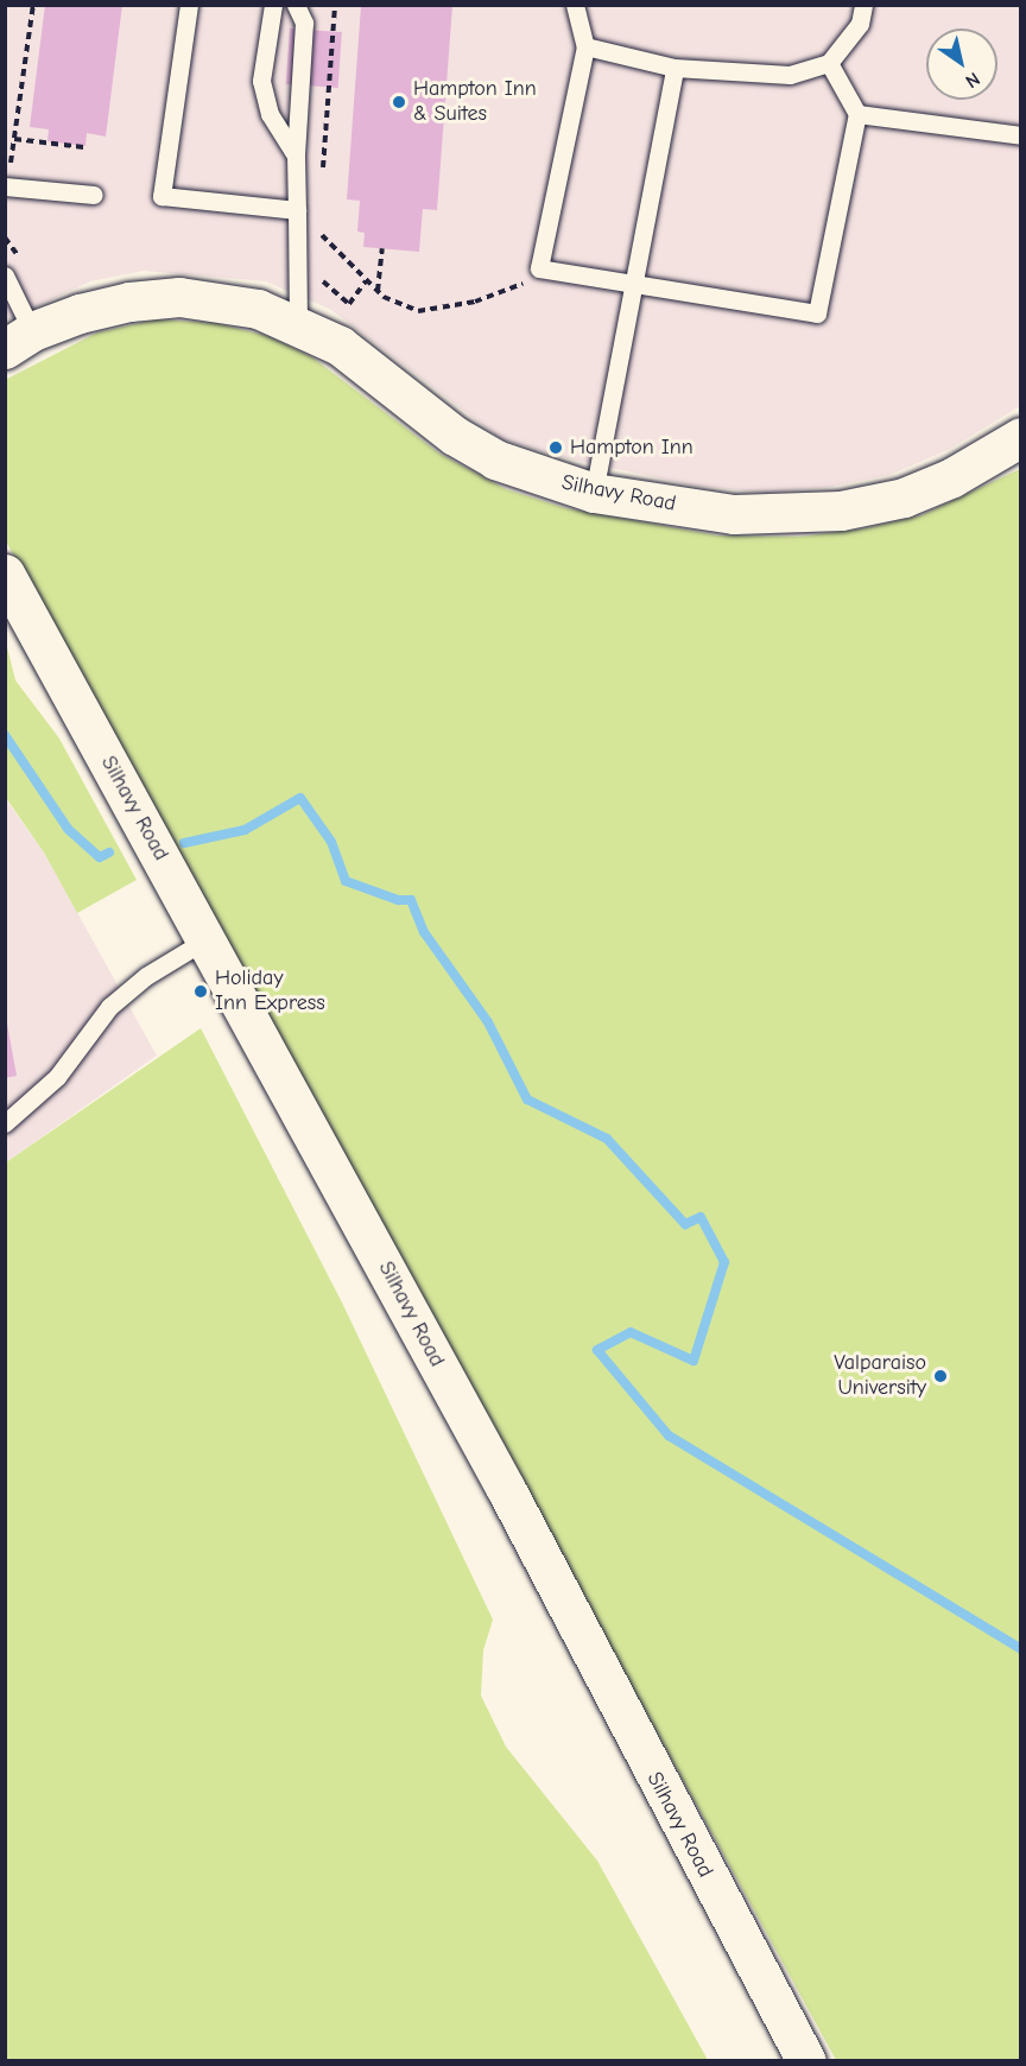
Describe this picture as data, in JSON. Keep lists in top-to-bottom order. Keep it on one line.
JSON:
{"streets":{"street":["Silhavy Road"]},"places":["Hampton Inn & Suites","Hampton Inn","Holiday Inn Express","Valparaiso University"],"north":"bottom right"}
